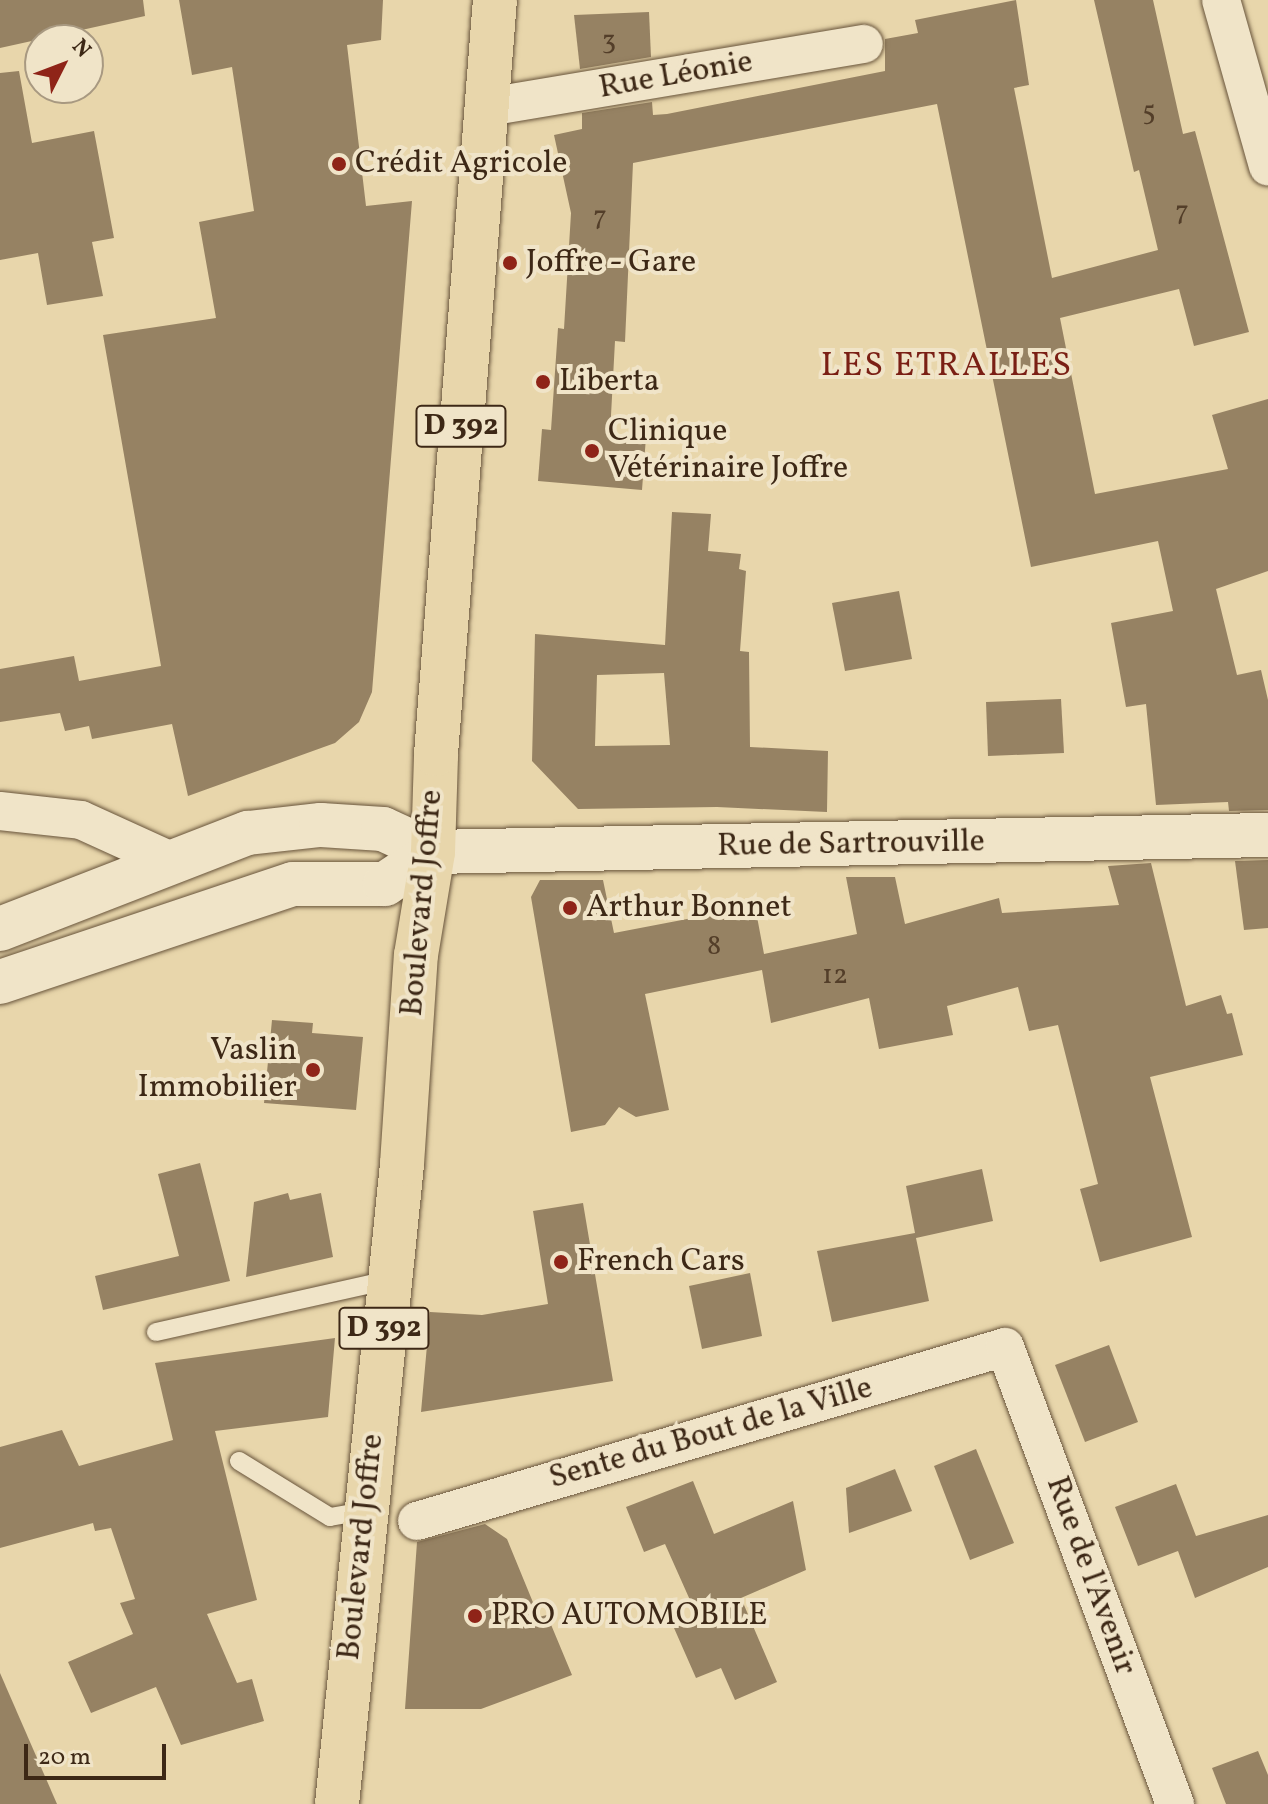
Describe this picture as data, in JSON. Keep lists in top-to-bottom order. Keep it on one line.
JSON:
{"streets":{"main road":["D 392","Rue de Sartrouville","Boulevard Joffre"],"street":["Rue Léonie","Sente du Bout de la Ville","Rue de l'Avenir"]},"crossings":[["Rue Léonie","Boulevard Joffre"],["Rue de Sartrouville","Boulevard Joffre"],["Sente du Bout de la Ville","Rue de l'Avenir"]],"districts":["LES ETRALLES"],"places":["Crédit Agricole","Joffre - Gare","Liberta","Clinique Vétérinaire Joffre","Arthur Bonnet","Vaslin Immobilier","French Cars","PRO AUTOMOBILE"],"house_numbers":["3","5","7","7","8","12"],"scale_bar":"20 m","north":"top right"}
